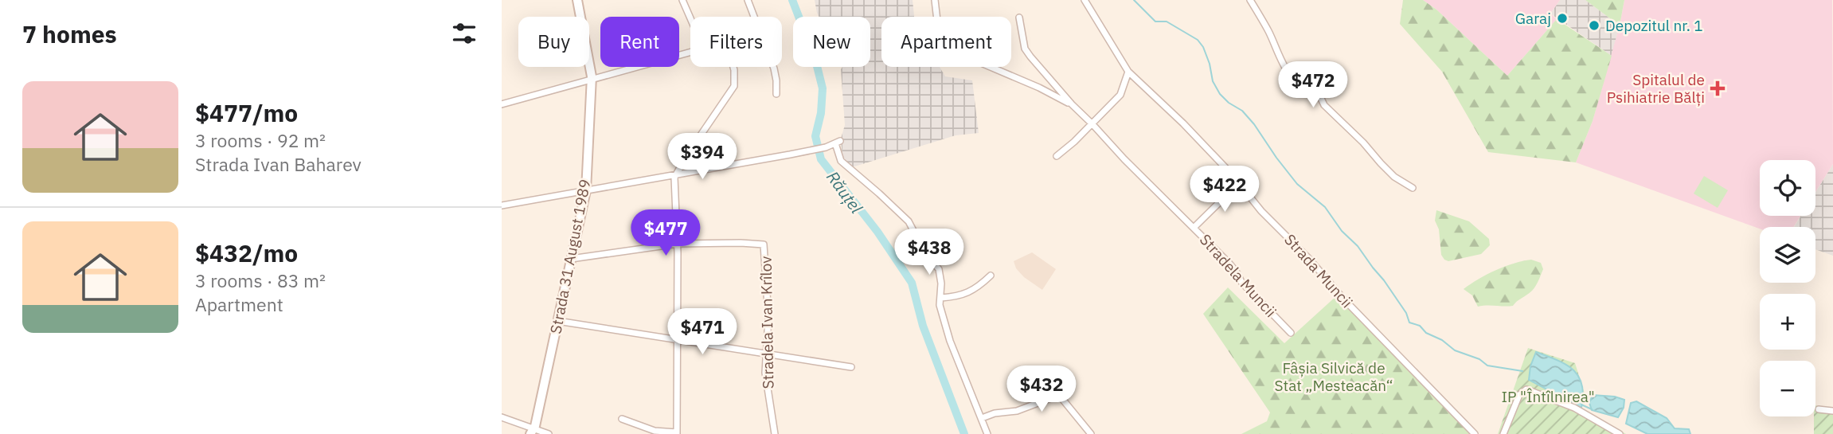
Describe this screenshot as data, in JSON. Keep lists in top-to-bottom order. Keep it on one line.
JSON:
{"streets":{"main road":["Strada 31 August 1989"],"street":["Strada Muncii","Stradela Muncii","Stradela Ivan Krîlov"]},"water":["Răuțel"],"parks":["Fâșia Silvică de Stat „Mesteacăn“","IP \"Întîlnirea\""],"places":{"other":["Garaj","Depozitul nr. 1"],"health":["Spitalul de Psihiatrie Bălți"]},"page":{"heading":"7 homes","chip":["Buy","Rent","Filters","New","Apartment"],"price":["$472","$394","$422","$477","$438","$471","$432"],"list":[{"name":"$477/mo","note":"3 rooms · 92 m² · Strada Ivan Baharev"},{"name":"$432/mo","note":"3 rooms · 83 m² · Apartment"}],"map_buttons":["+","−"]}}
